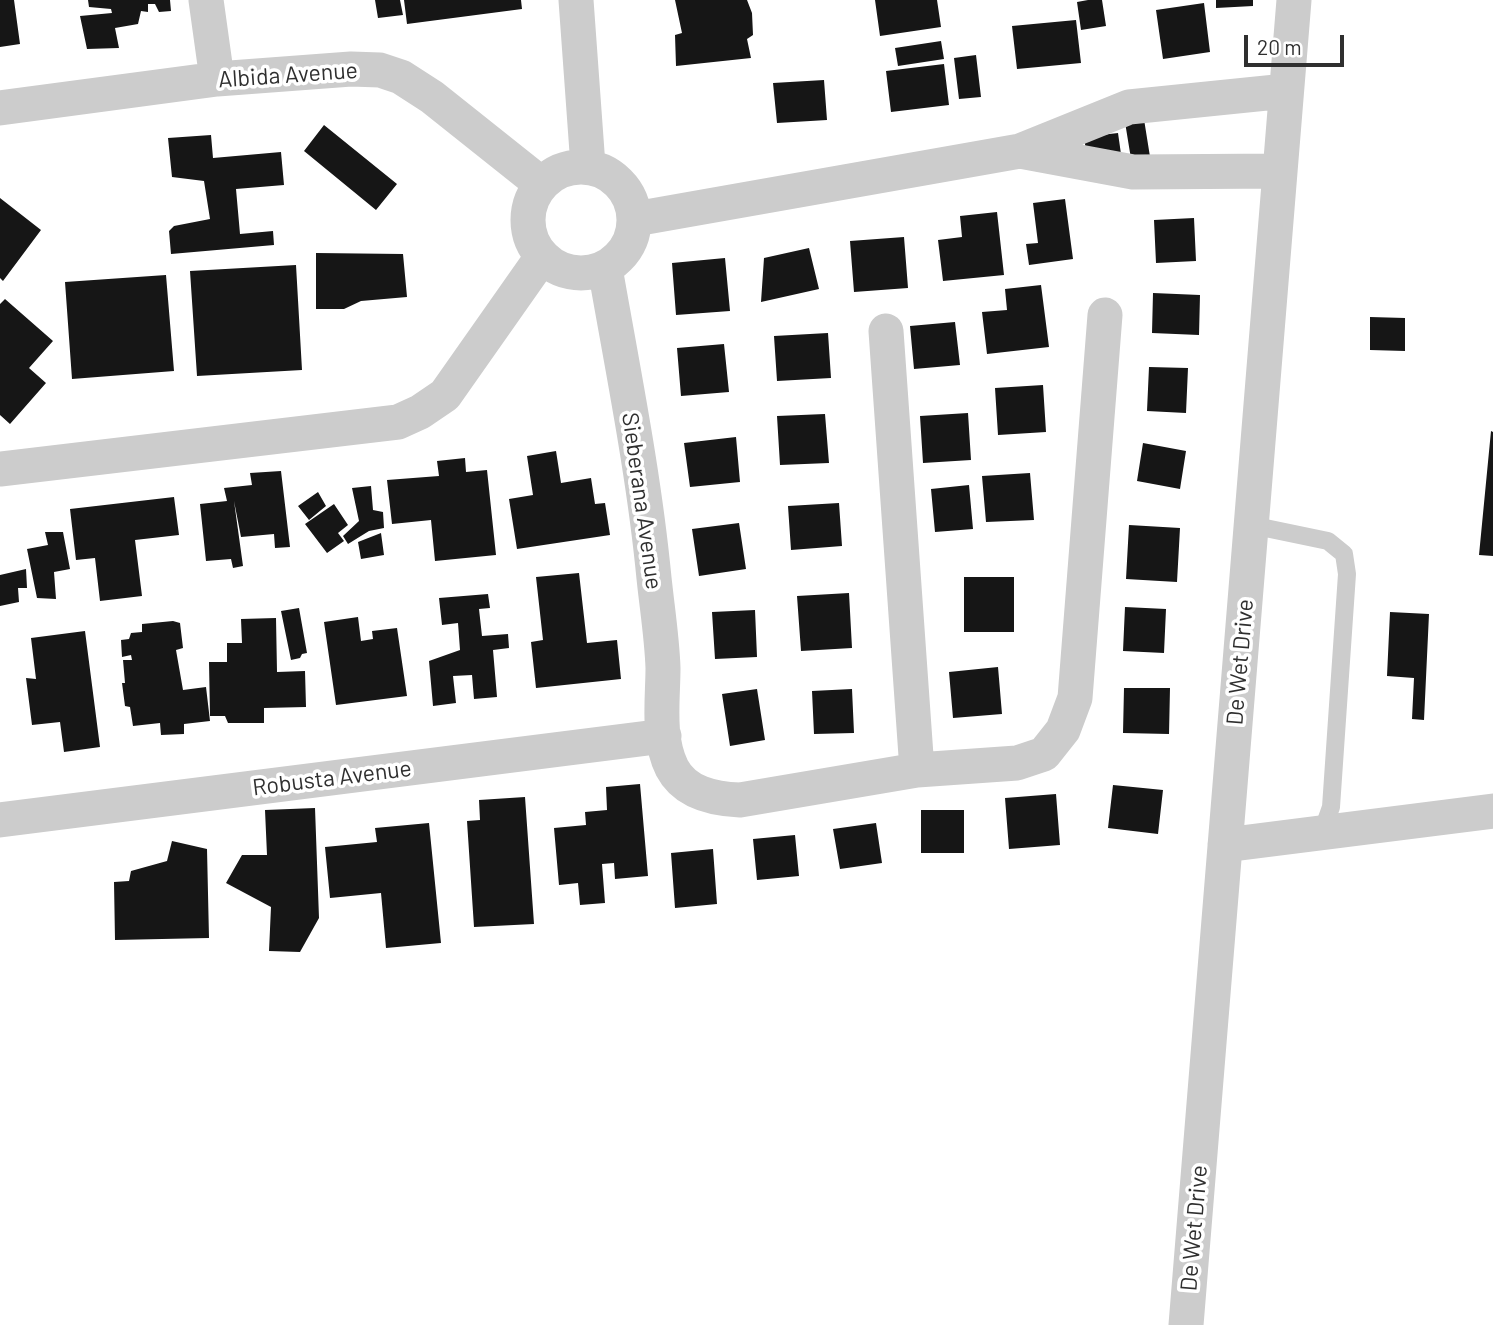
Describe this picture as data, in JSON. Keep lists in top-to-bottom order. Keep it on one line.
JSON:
{"streets":{"street":["Albida Avenue","Sieberana Avenue","De Wet Drive","Robusta Avenue"]},"crossings":[["Albida Avenue","Sieberana Avenue"],["Sieberana Avenue","Robusta Avenue"]],"scale_bar":"20 m"}
